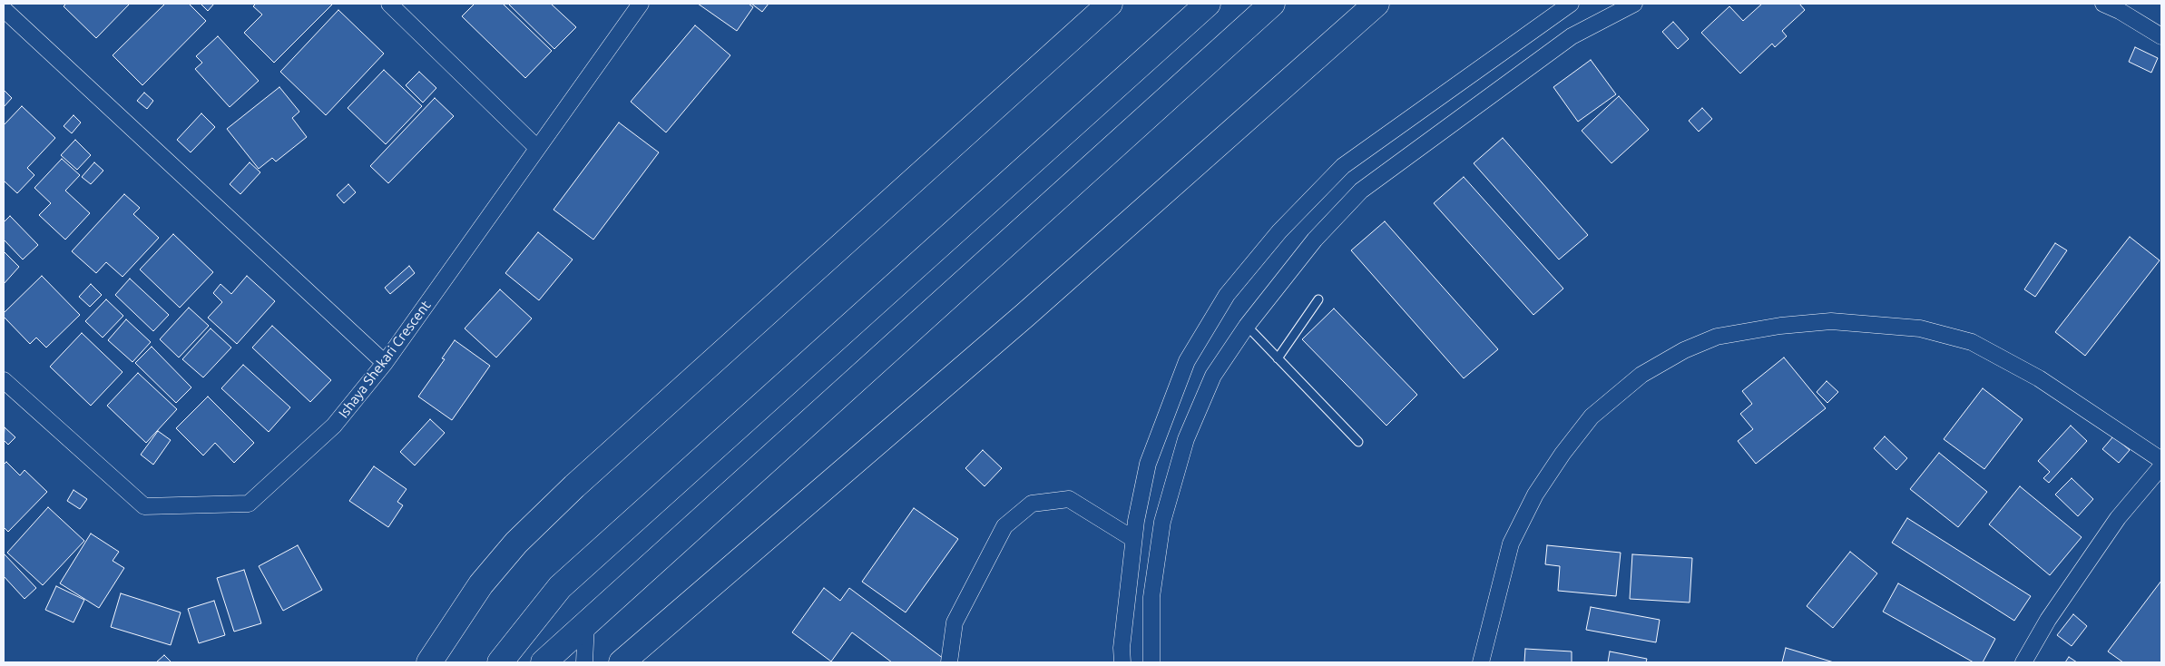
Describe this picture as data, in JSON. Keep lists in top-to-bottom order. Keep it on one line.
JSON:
{"streets":{"street":["Ishaya Shekari Crescent"]}}
